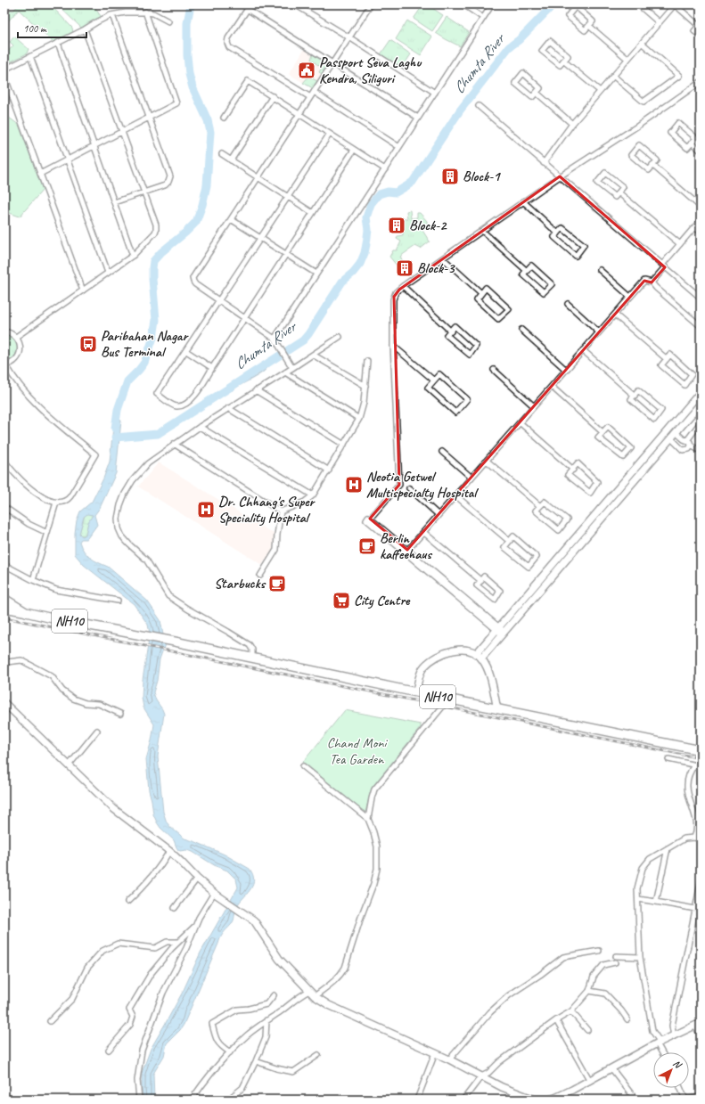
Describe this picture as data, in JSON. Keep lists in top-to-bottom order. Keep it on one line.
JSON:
{"streets":{"highway":["NH10"]},"water":["Chumta River"],"parks":["Chand Moni Tea Garden"],"places":{"public building":["Passport Seva Laghu Kendra, Siliguri"],"building":["Block-1","Block-2","Block-3"],"bus stop":["Paribahan Nagar Bus Terminal"],"hospital":["Neotia Getwel Multispecialty Hospital","Dr. Chhang's Super Speciality Hospital"],"cafe":["Berlin kaffeehaus","Starbucks"],"supermarket":["City Centre"]},"scale_bar":"100 m","north":"top right"}
